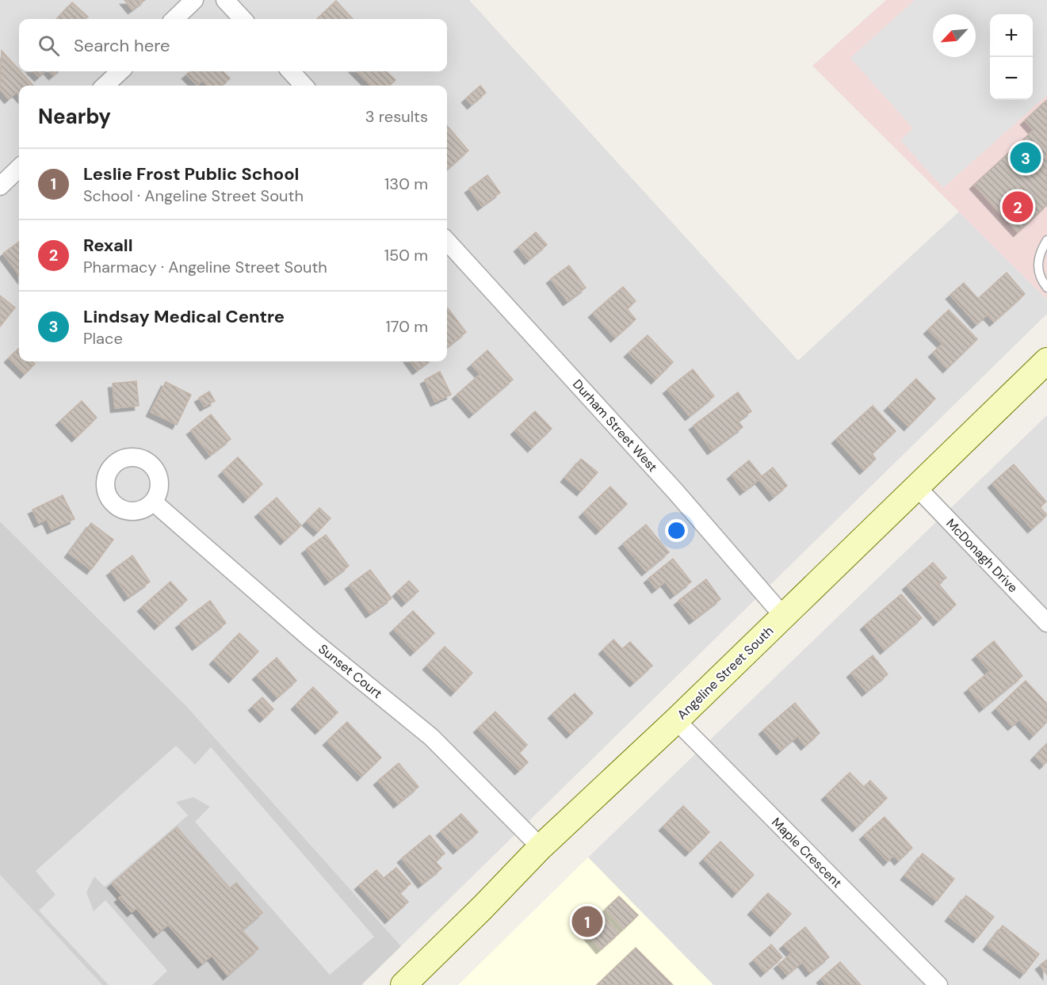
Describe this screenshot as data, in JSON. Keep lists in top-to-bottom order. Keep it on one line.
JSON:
{"streets":{"main road":["Angeline Street South"],"street":["Durham Street West","McDonagh Drive","Sunset Court","Maple Crescent"]},"crossings":[["Durham Street West","Angeline Street South"],["McDonagh Drive","Angeline Street South"],["Sunset Court","Angeline Street South"],["Angeline Street South","Maple Crescent"]],"north":"bottom left","page":{"map_buttons":["+","−"],"search":"Search here","heading":["Nearby","3 results"],"pins":["3","2","1"],"list":[{"mark":"1","name":"Leslie Frost Public School","note":"School · Angeline Street South","value":"130 m"},{"mark":"2","name":"Rexall","note":"Pharmacy · Angeline Street South","value":"150 m"},{"mark":"3","name":"Lindsay Medical Centre","note":"Place","value":"170 m"}]}}
